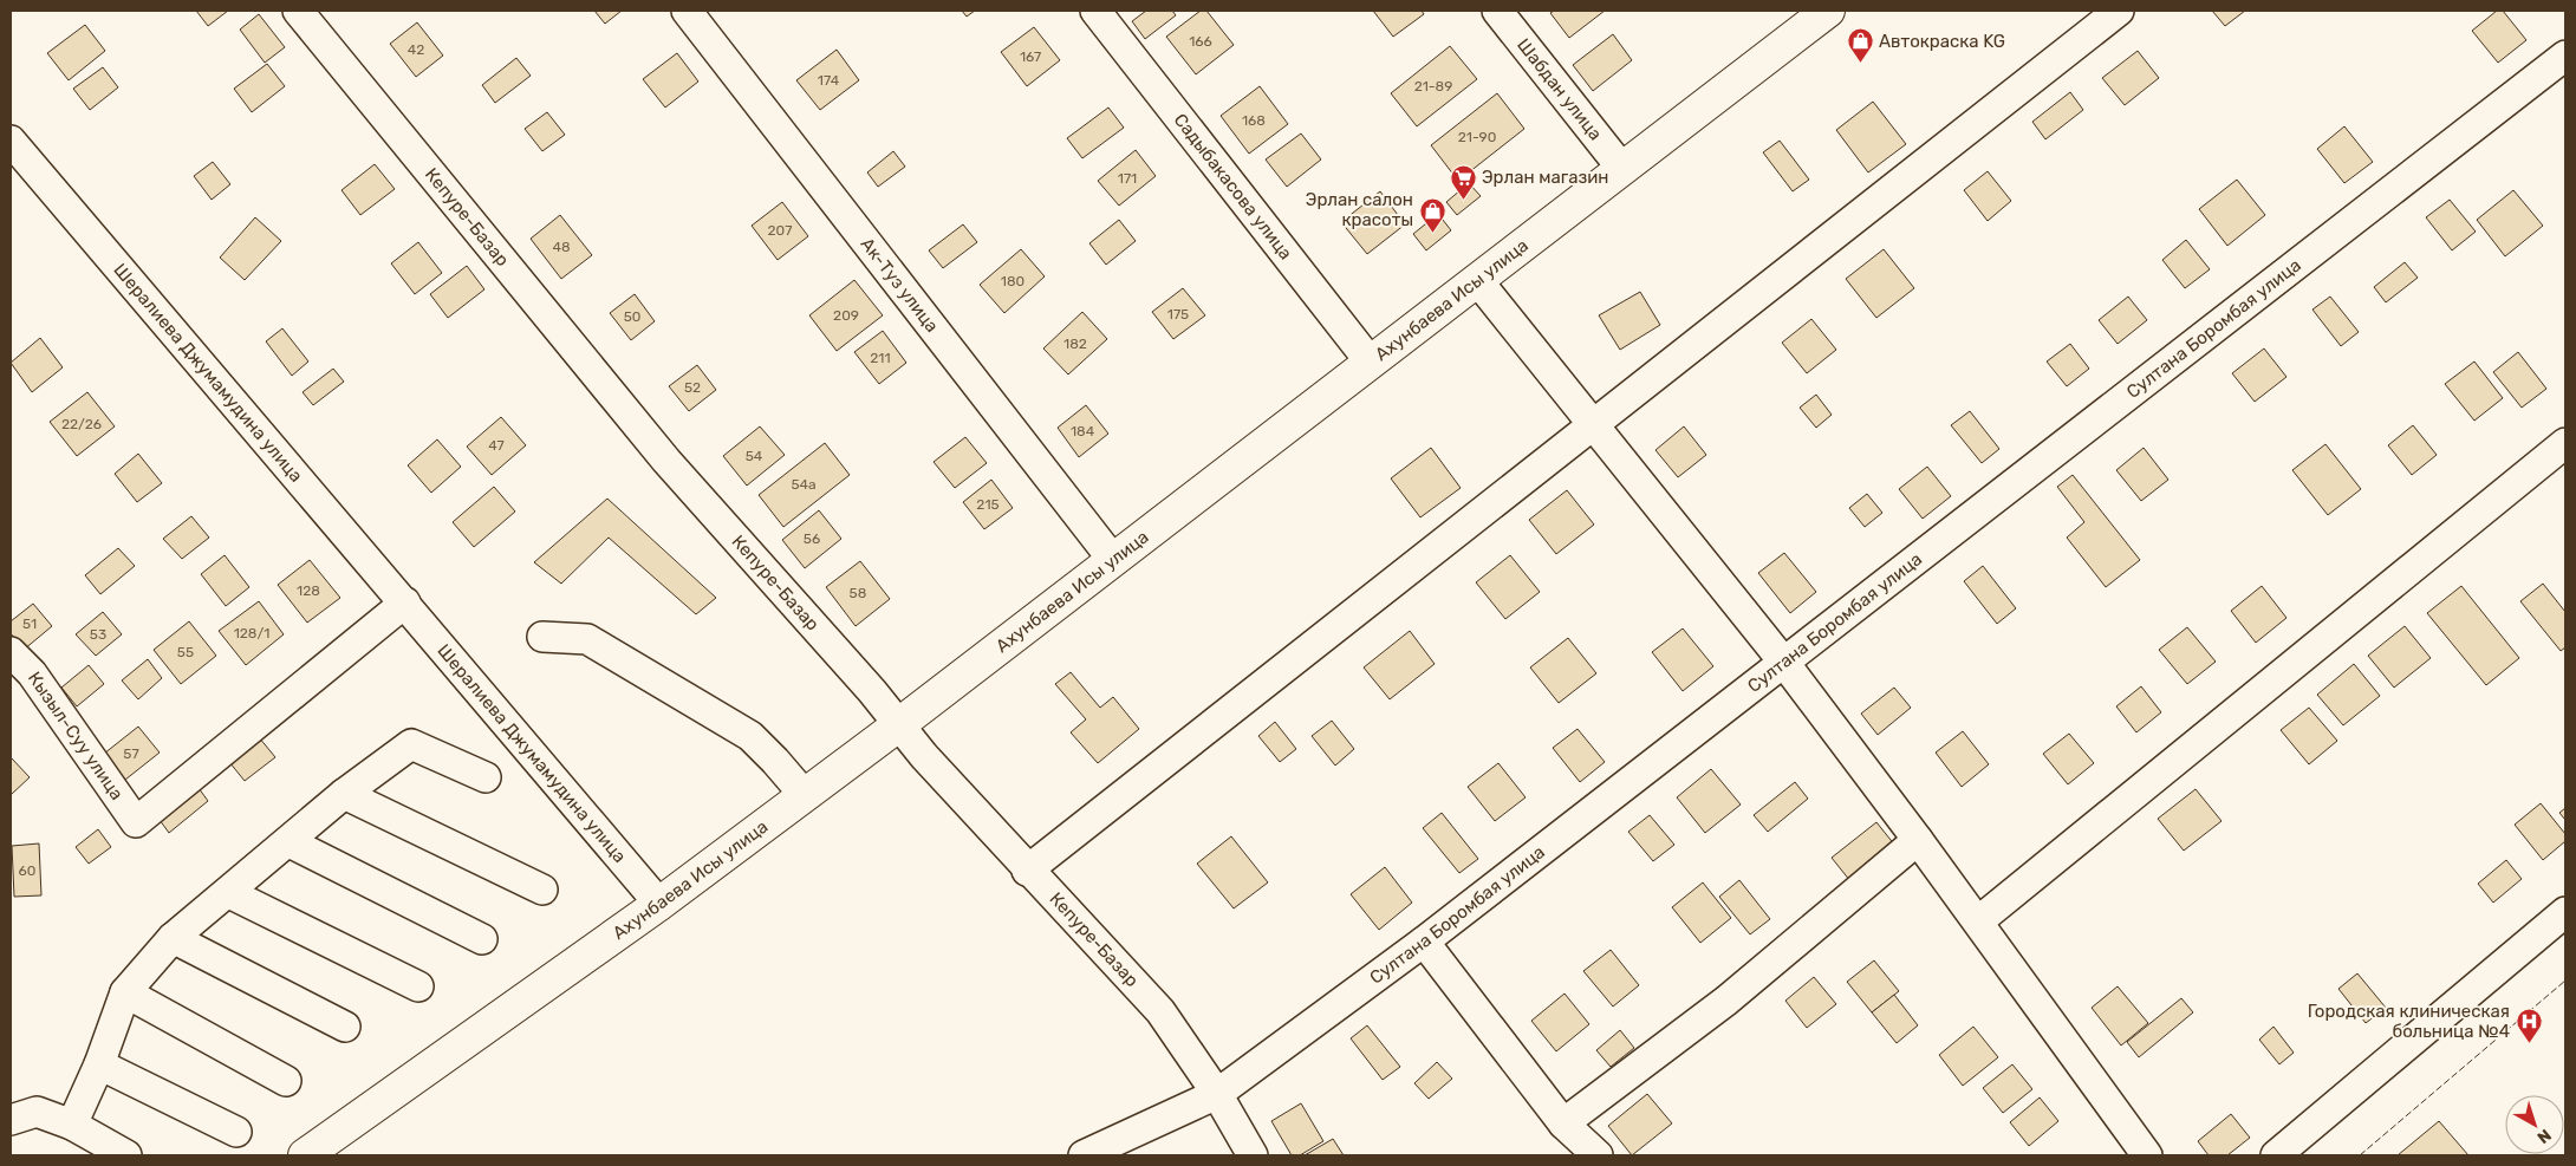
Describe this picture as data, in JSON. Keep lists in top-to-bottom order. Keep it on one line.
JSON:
{"streets":{"main road":["Ахунбаева Исы улица"],"street":["Шабдан улица","Садыбакасова улица","Кепуре-Базар","Ак-Туз улица","Султана Боромбая улица","Шералиева Джумамудина улица","Кызыл-Суу улица"]},"crossings":[["Шабдан улица","Ахунбаева Исы улица"],["Садыбакасова улица","Ахунбаева Исы улица"],["Кепуре-Базар","Ахунбаева Исы улица"],["Кепуре-Базар","Султана Боромбая улица"],["Ак-Туз улица","Ахунбаева Исы улица"],["Ахунбаева Исы улица","Шералиева Джумамудина улица"],["Шералиева Джумамудина улица","Кызыл-Суу улица"]],"places":{"shop":["Автокраска KG","Эрлан салон красоты"],"supermarket":["Эрлан магазин"],"hospital":["Городская клиническая больница №4"]},"house_numbers":["166","42","167","174","21-89","168","21-90","171","207","48","180","175","209","50","182","211","52","22/26","184","47","54","54а","215","56","128","58","51","128/1","53","55","57","60"],"north":"bottom right"}
